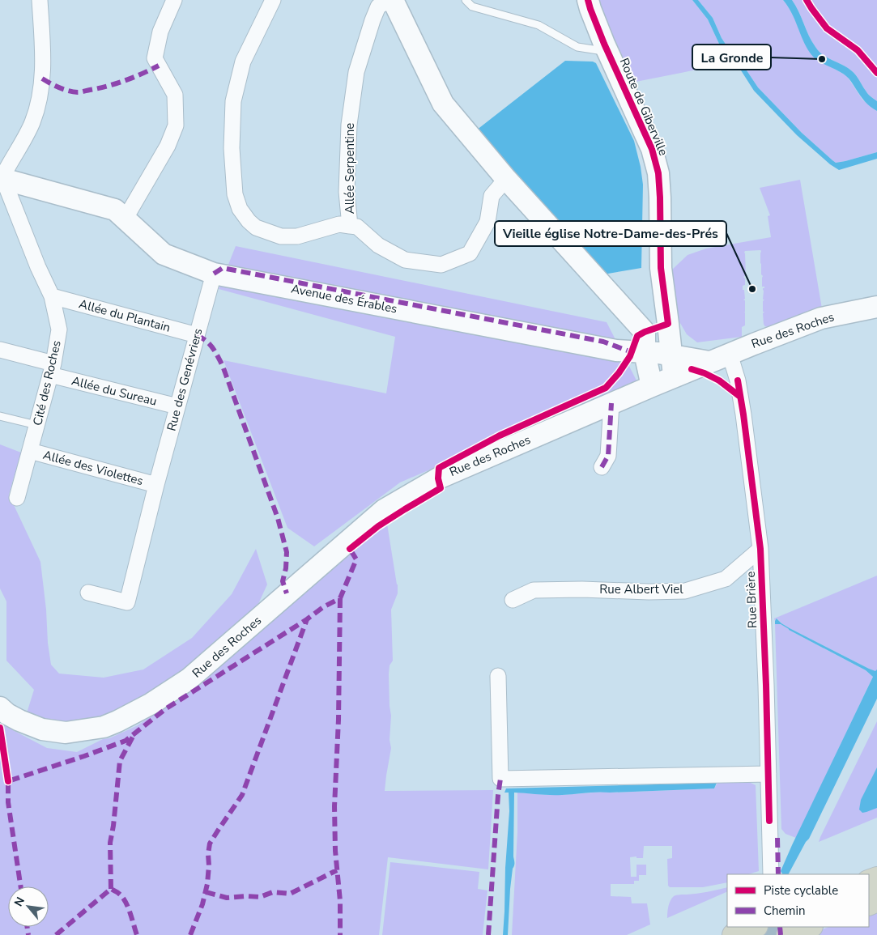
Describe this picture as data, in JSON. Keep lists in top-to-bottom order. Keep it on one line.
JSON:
{"streets":{"street":["Route de Giberville","Allée Serpentine","Avenue des Érables","Allée du Plantain","Rue des Roches","Rue des Genévriers","Cité des Roches","Allée du Sureau","Allée des Violettes","Rue Albert Viel","Rue Brière"]},"crossings":[["Route de Giberville","Avenue des Érables"],["Route de Giberville","Rue des Roches"],["Avenue des Érables","Rue des Roches"],["Avenue des Érables","Rue des Genévriers"],["Avenue des Érables","Cité des Roches"],["Avenue des Érables","Rue Brière"],["Allée du Plantain","Rue des Genévriers"],["Allée du Plantain","Cité des Roches"],["Rue des Roches","Rue Brière"],["Rue des Genévriers","Allée du Sureau"],["Rue des Genévriers","Allée des Violettes"],["Cité des Roches","Allée du Sureau"],["Cité des Roches","Allée des Violettes"],["Rue Albert Viel","Rue Brière"]],"places":["La Gronde","Vieille église Notre-Dame-des-Prés"],"legend":["Piste cyclable","Chemin"],"north":"top left"}
